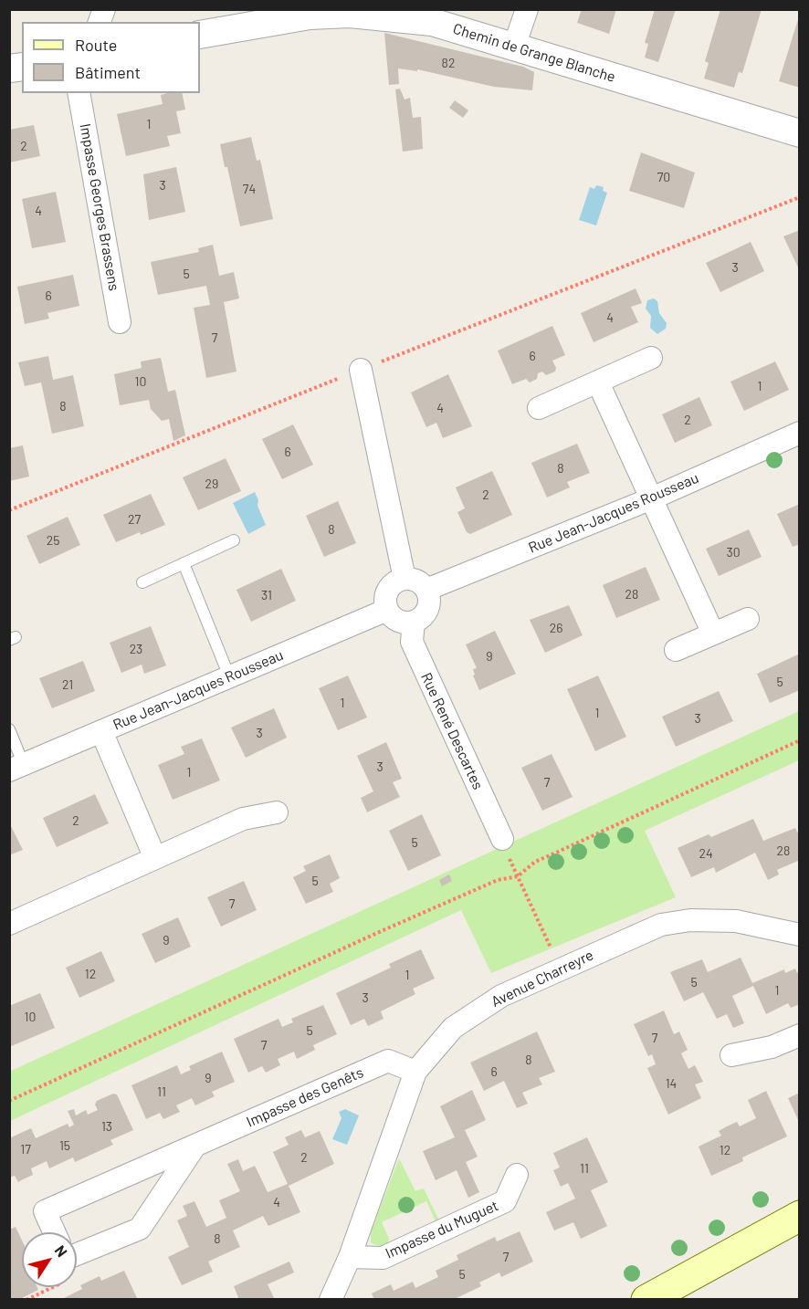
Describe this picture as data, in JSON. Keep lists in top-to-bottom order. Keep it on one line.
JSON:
{"streets":{"street":["Chemin de Grange Blanche","Impasse Georges Brassens","Rue Jean-Jacques Rousseau","Rue René Descartes","Avenue Charreyre","Impasse des Genêts","Impasse du Muguet"]},"crossings":[["Rue Jean-Jacques Rousseau","Rue René Descartes"],["Avenue Charreyre","Impasse des Genêts"],["Avenue Charreyre","Impasse du Muguet"]],"house_numbers":["82","1","2","70","3","74","4","3","5","6","4","7","6","10","1","8","4","2","6","8","29","2","27","8","25","30","28","31","26","23","9","5","21","1","1","3","3","3","1","7","2","5","28","24","5","7","9","12","1","5","1","3","10","5","7","7","8","6","9","14","11","13","15","17","12","2","11","4","8","7","5"],"legend":["Route","Bâtiment"],"north":"top right"}
